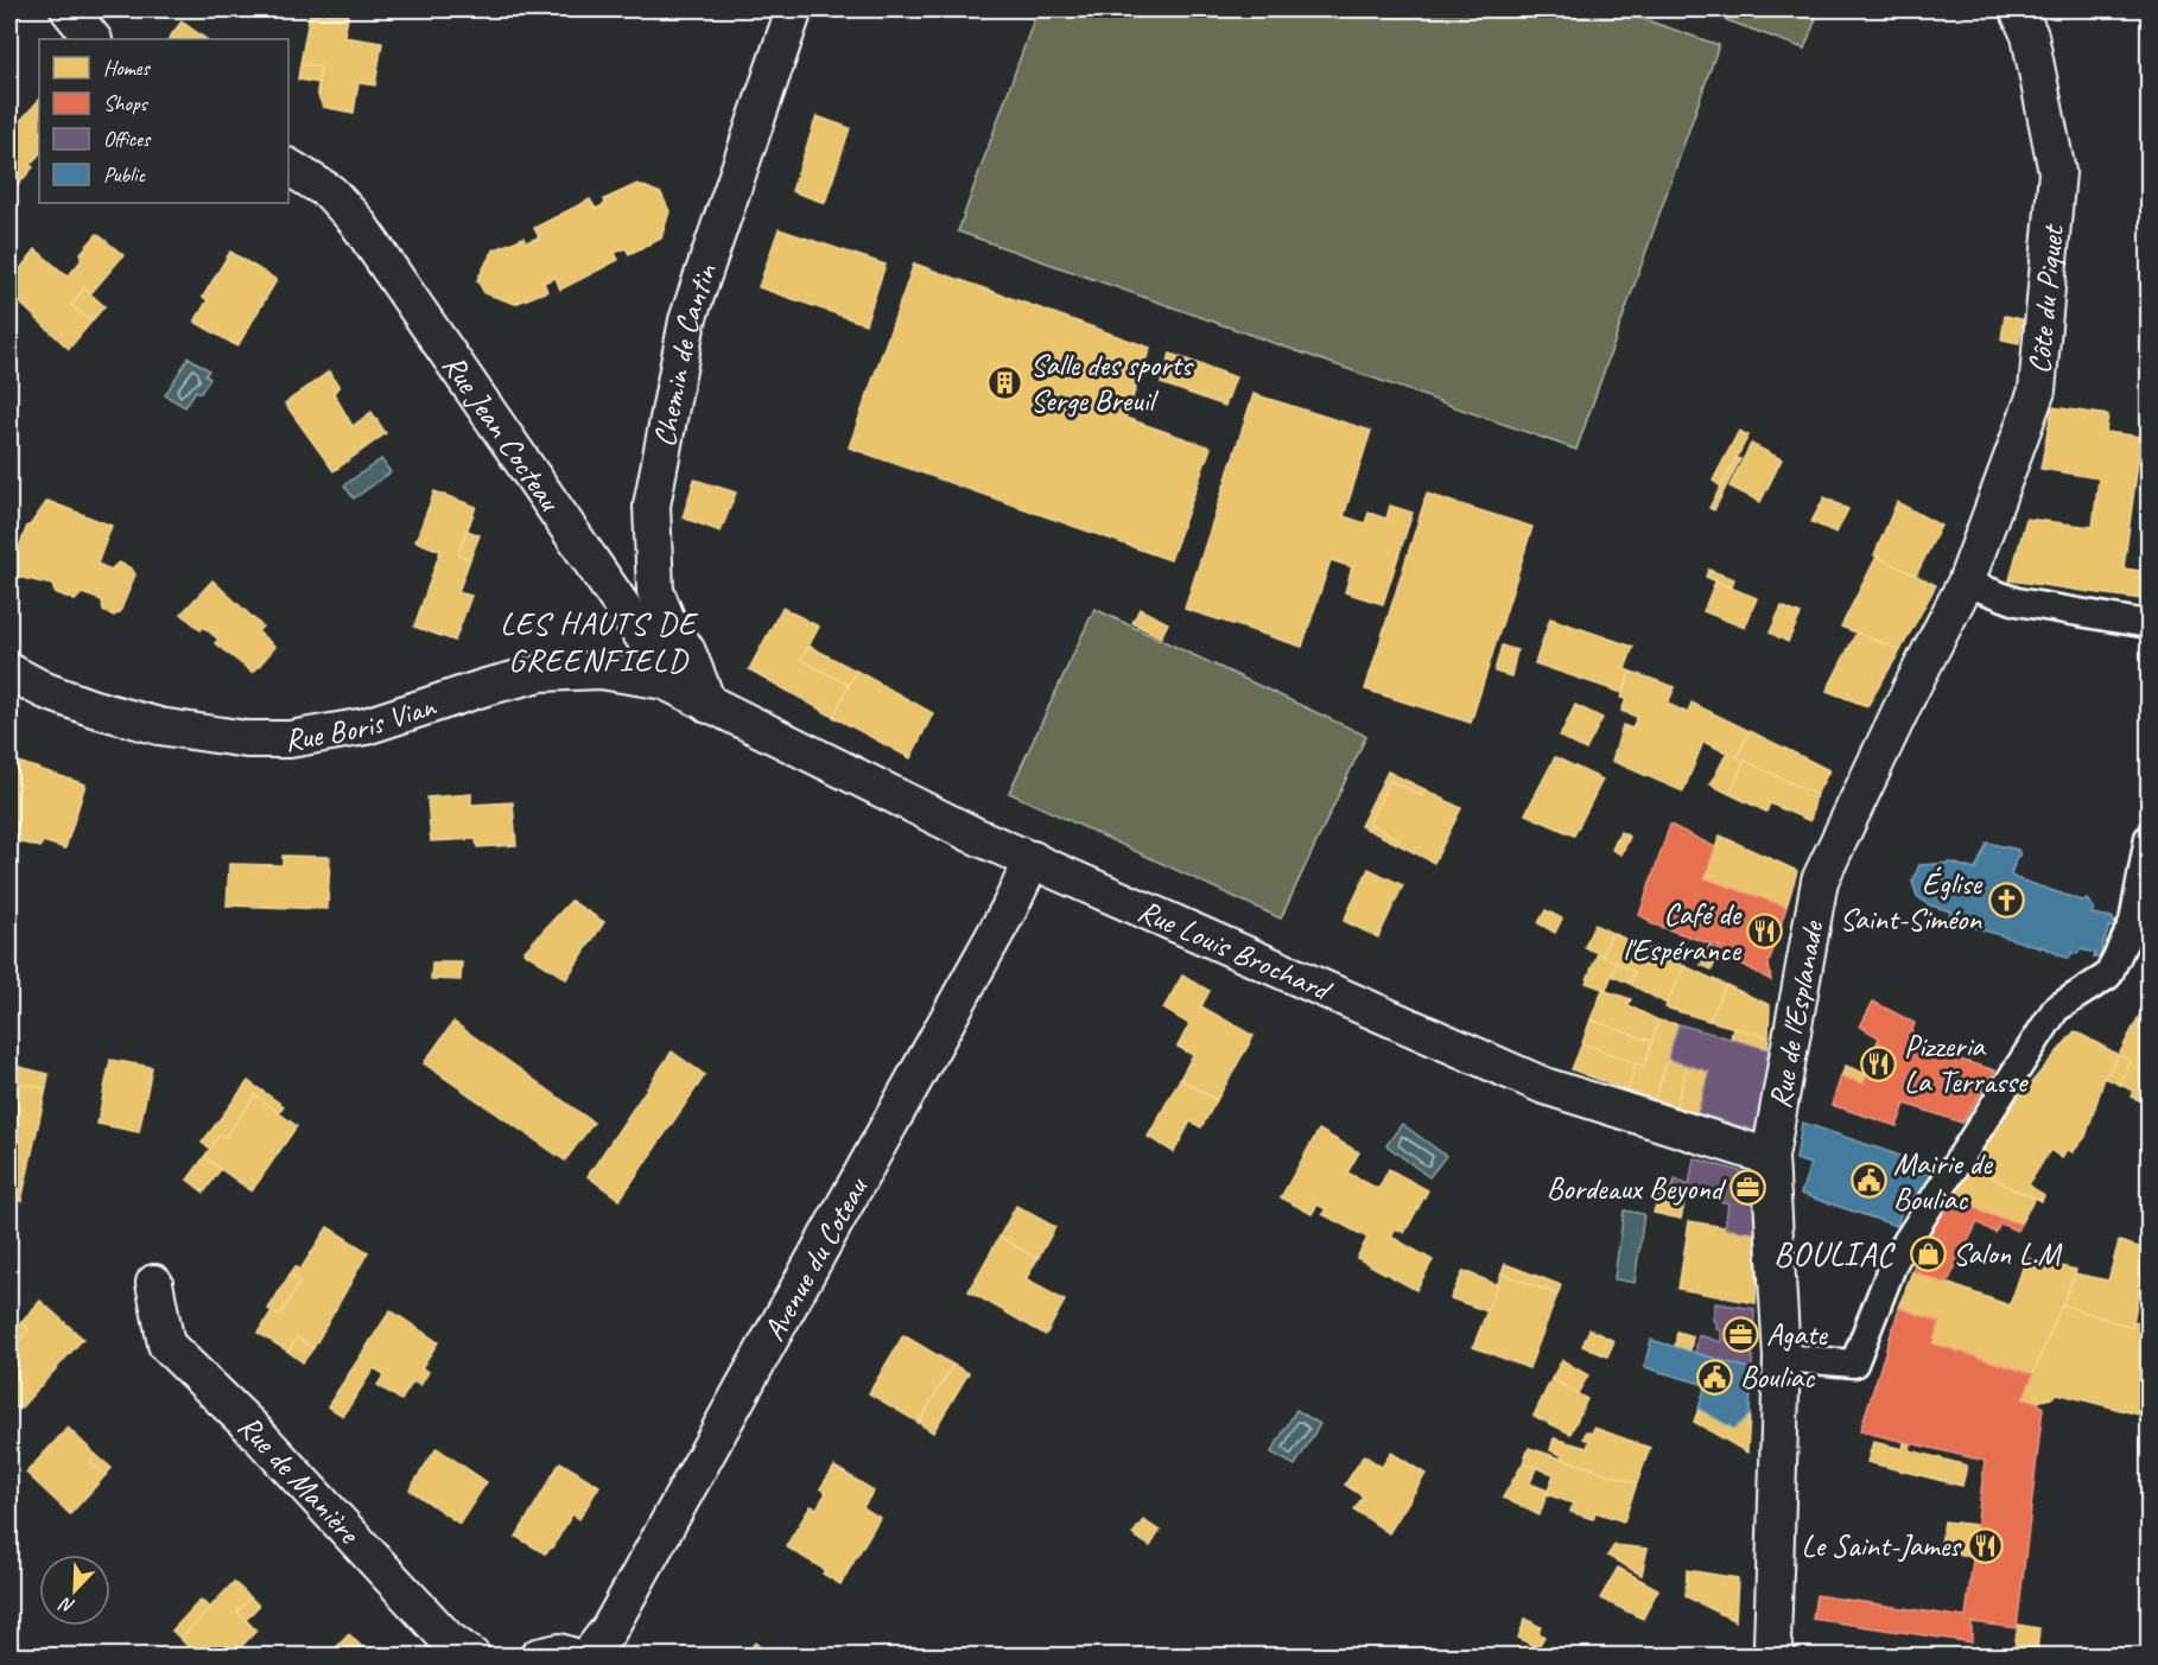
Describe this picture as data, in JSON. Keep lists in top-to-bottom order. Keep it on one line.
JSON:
{"streets":{"street":["Côte du Piquet","Chemin de Cantin","Rue Jean Cocteau","Rue Boris Vian","Rue Louis Brochard","Rue de l'Esplanade","Avenue du Coteau","Rue de Manière"]},"crossings":[["Côte du Piquet","Rue de l'Esplanade"],["Chemin de Cantin","Rue Jean Cocteau"],["Chemin de Cantin","Rue Boris Vian"],["Chemin de Cantin","Rue Louis Brochard"],["Rue Jean Cocteau","Rue Boris Vian"],["Rue Jean Cocteau","Rue Louis Brochard"],["Rue Boris Vian","Rue Louis Brochard"],["Rue Louis Brochard","Rue de l'Esplanade"],["Rue Louis Brochard","Avenue du Coteau"]],"districts":["LES HAUTS DE GREENFIELD","BOULIAC"],"places":{"building":["Salle des sports Serge Breuil"],"church":["Église Saint-Siméon"],"restaurant":["Café de l'Espérance","Pizzeria La Terrasse","Le Saint-James"],"public building":["Mairie de Bouliac","Bouliac"],"office":["Bordeaux Beyond","Agate"],"shop":["Salon L.M"]},"legend":["Homes","Shops","Offices","Public"],"north":"bottom left"}
